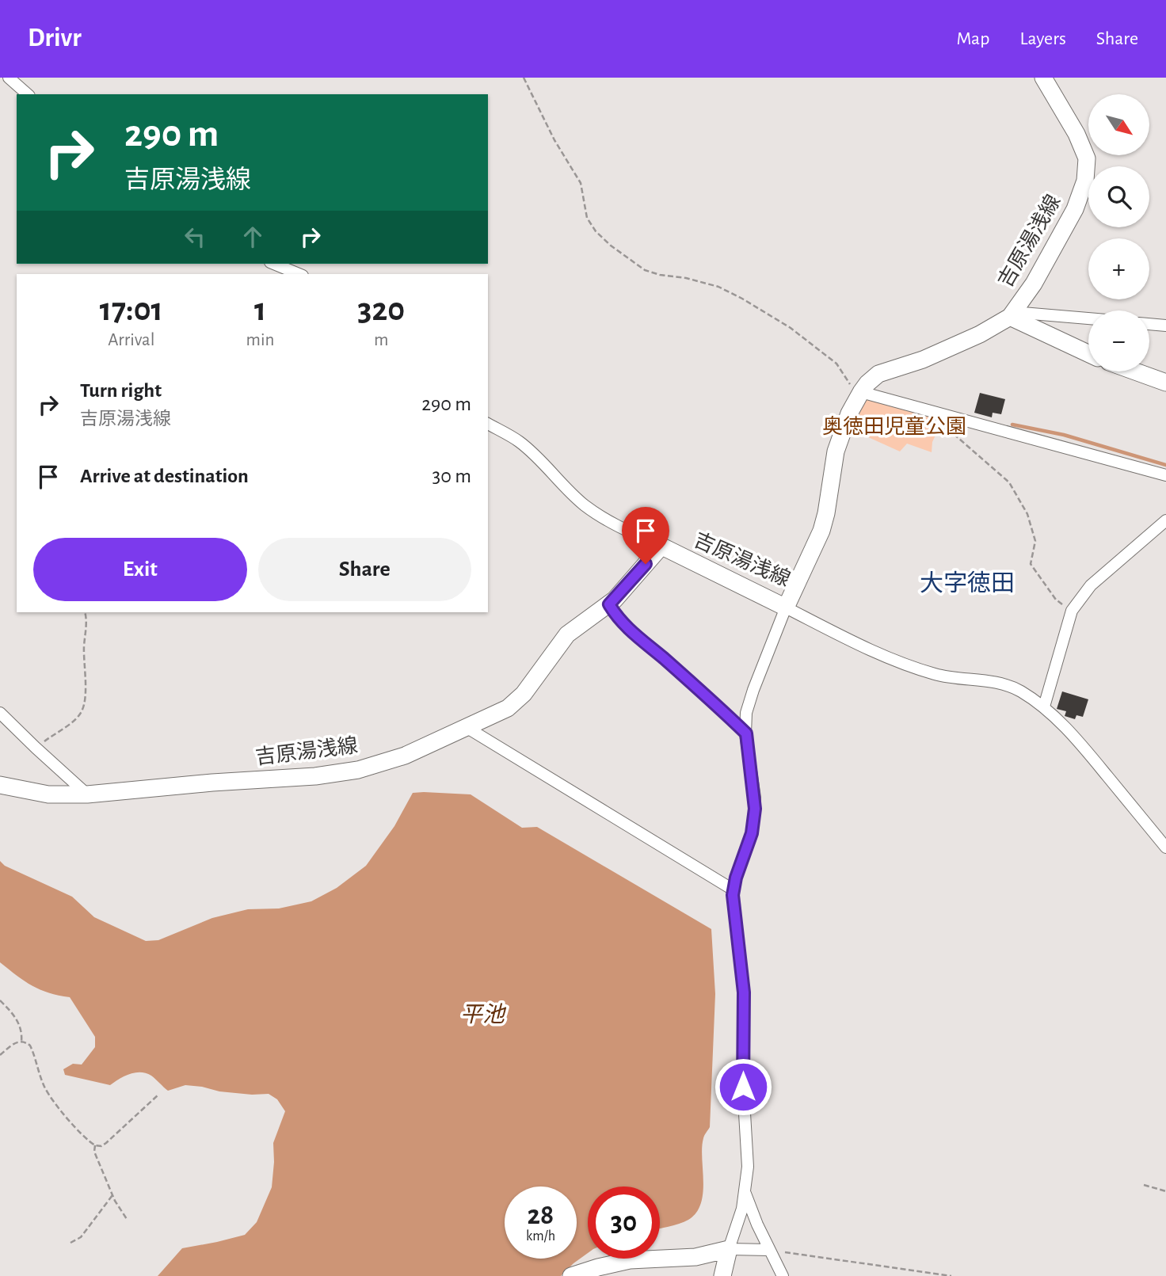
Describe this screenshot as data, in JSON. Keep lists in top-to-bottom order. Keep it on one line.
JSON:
{"streets":{"main road":["吉原湯浅線"]},"districts":["大字徳田"],"water":["平池"],"parks":["奥徳田児童公園"],"north":"bottom right","page":{"header":"Drivr","nav":["Map","Layers","Share"],"map_buttons":["+","−"],"turn":["290 m","吉原湯浅線"],"eta":["17:01","Arrival","1","min","320","m"],"list":[{"name":"Turn right","note":"吉原湯浅線","value":"290 m"},{"name":"Arrive at destination","value":"30 m"}],"buttons":["Exit","Share"],"speed":"28 km/h","limit":"30"}}
